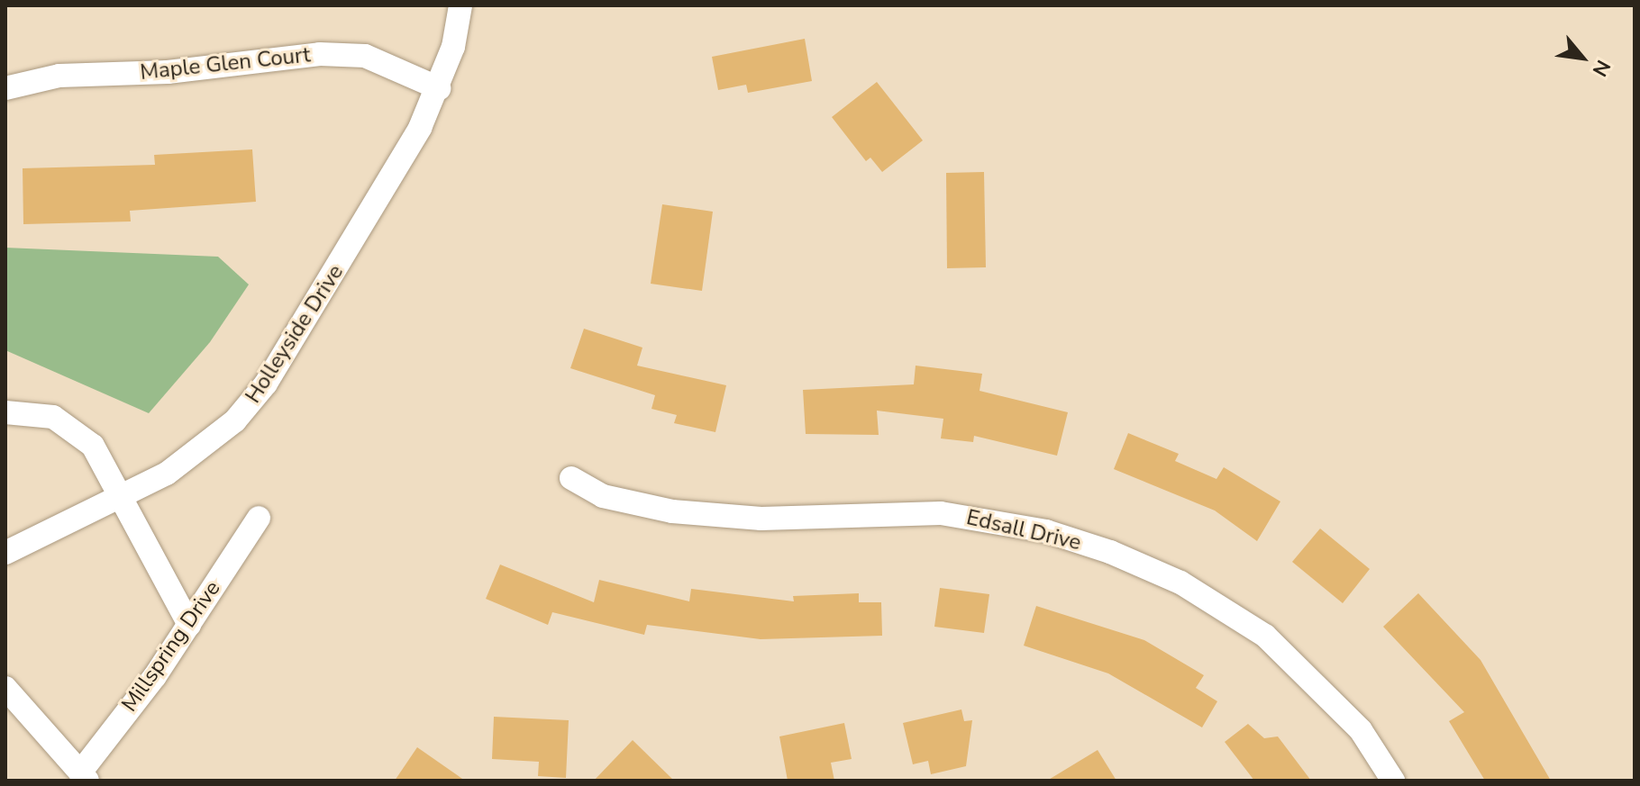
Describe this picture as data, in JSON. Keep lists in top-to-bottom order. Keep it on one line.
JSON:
{"streets":{"street":["Maple Glen Court","Holleyside Drive","Edsall Drive","Millspring Drive"]},"crossings":[["Maple Glen Court","Holleyside Drive"]],"north":"bottom right"}
